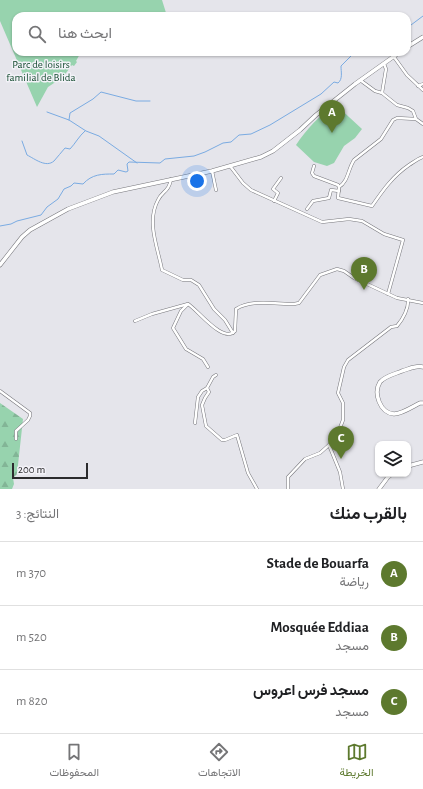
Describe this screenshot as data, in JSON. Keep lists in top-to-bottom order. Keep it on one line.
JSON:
{"parks":["Parc de loisirs familial de Blida"],"scale_bar":"200 m","page":{"search":"ابحث هنا","pins":["A","B","C"],"scale":"200 m","heading":["بالقرب منك","النتائج: 3"],"list":[{"mark":"A","name":"Stade de Bouarfa","note":"رياضة","value":"370 m"},{"mark":"B","name":"Mosquée Eddiaa","note":"مسجد","value":"520 m"},{"mark":"C","name":"مسجد فرس اعروس","note":"مسجد","value":"820 m"}],"nav":["الخريطة","الاتجاهات","المحفوظات"]}}
